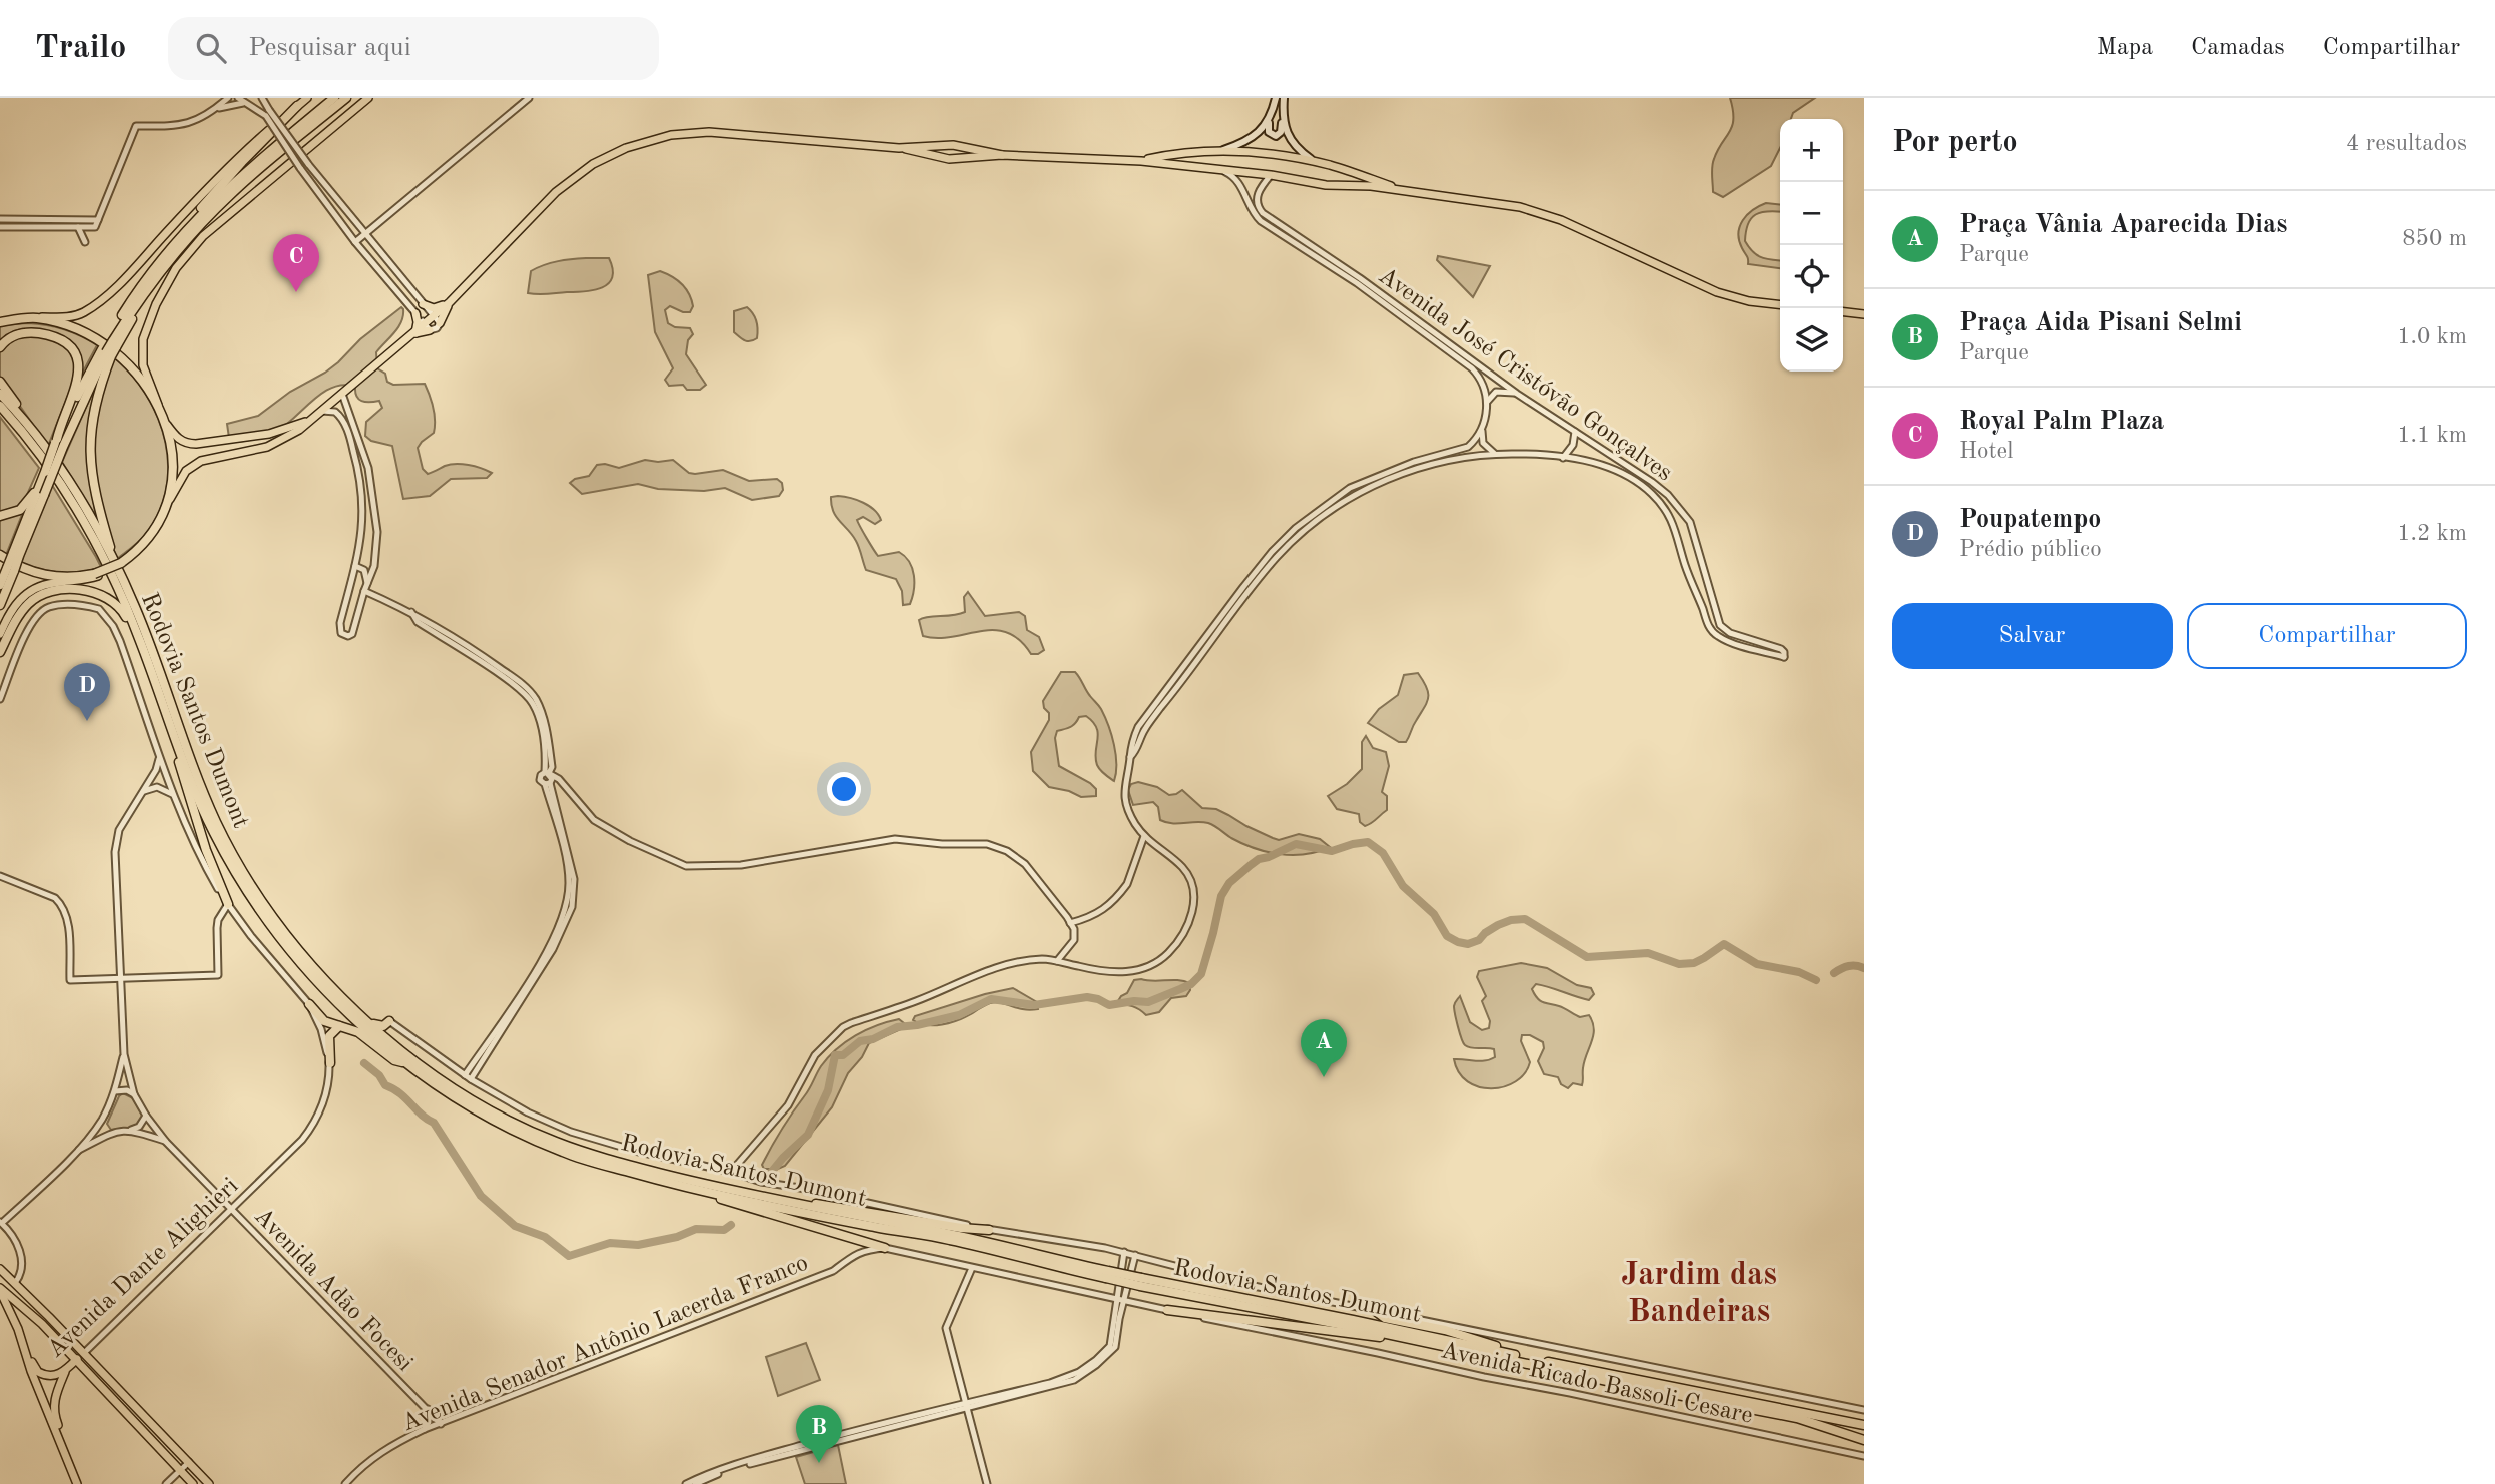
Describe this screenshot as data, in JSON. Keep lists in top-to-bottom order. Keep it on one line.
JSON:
{"streets":{"highway":["Rodovia Santos Dumont"],"main road":["Avenida Dante Alighieri"],"street":["Avenida José Cristóvão Gonçalves","Avenida Adão Focesi","Avenida Senador Antônio Lacerda Franco","Avenida Ricado Bassoli Cesare"]},"crossings":[["Avenida Dante Alighieri","Avenida Adão Focesi"],["Avenida Adão Focesi","Avenida Senador Antônio Lacerda Franco"],["Avenida Senador Antônio Lacerda Franco","Avenida Ricado Bassoli Cesare"]],"districts":["Jardim das Bandeiras"],"page":{"header":"Trailo","search":"Pesquisar aqui","nav":["Mapa","Camadas","Compartilhar"],"heading":["Por perto","4 resultados"],"map_buttons":["+","−"],"list":[{"mark":"A","name":"Praça Vânia Aparecida Dias","note":"Parque","value":"850 m"},{"mark":"B","name":"Praça Aida Pisani Selmi","note":"Parque","value":"1.0 km"},{"mark":"C","name":"Royal Palm Plaza","note":"Hotel","value":"1.1 km"},{"mark":"D","name":"Poupatempo","note":"Prédio público","value":"1.2 km"}],"pins":["C","D","A","B"],"buttons":["Salvar","Compartilhar"]}}
